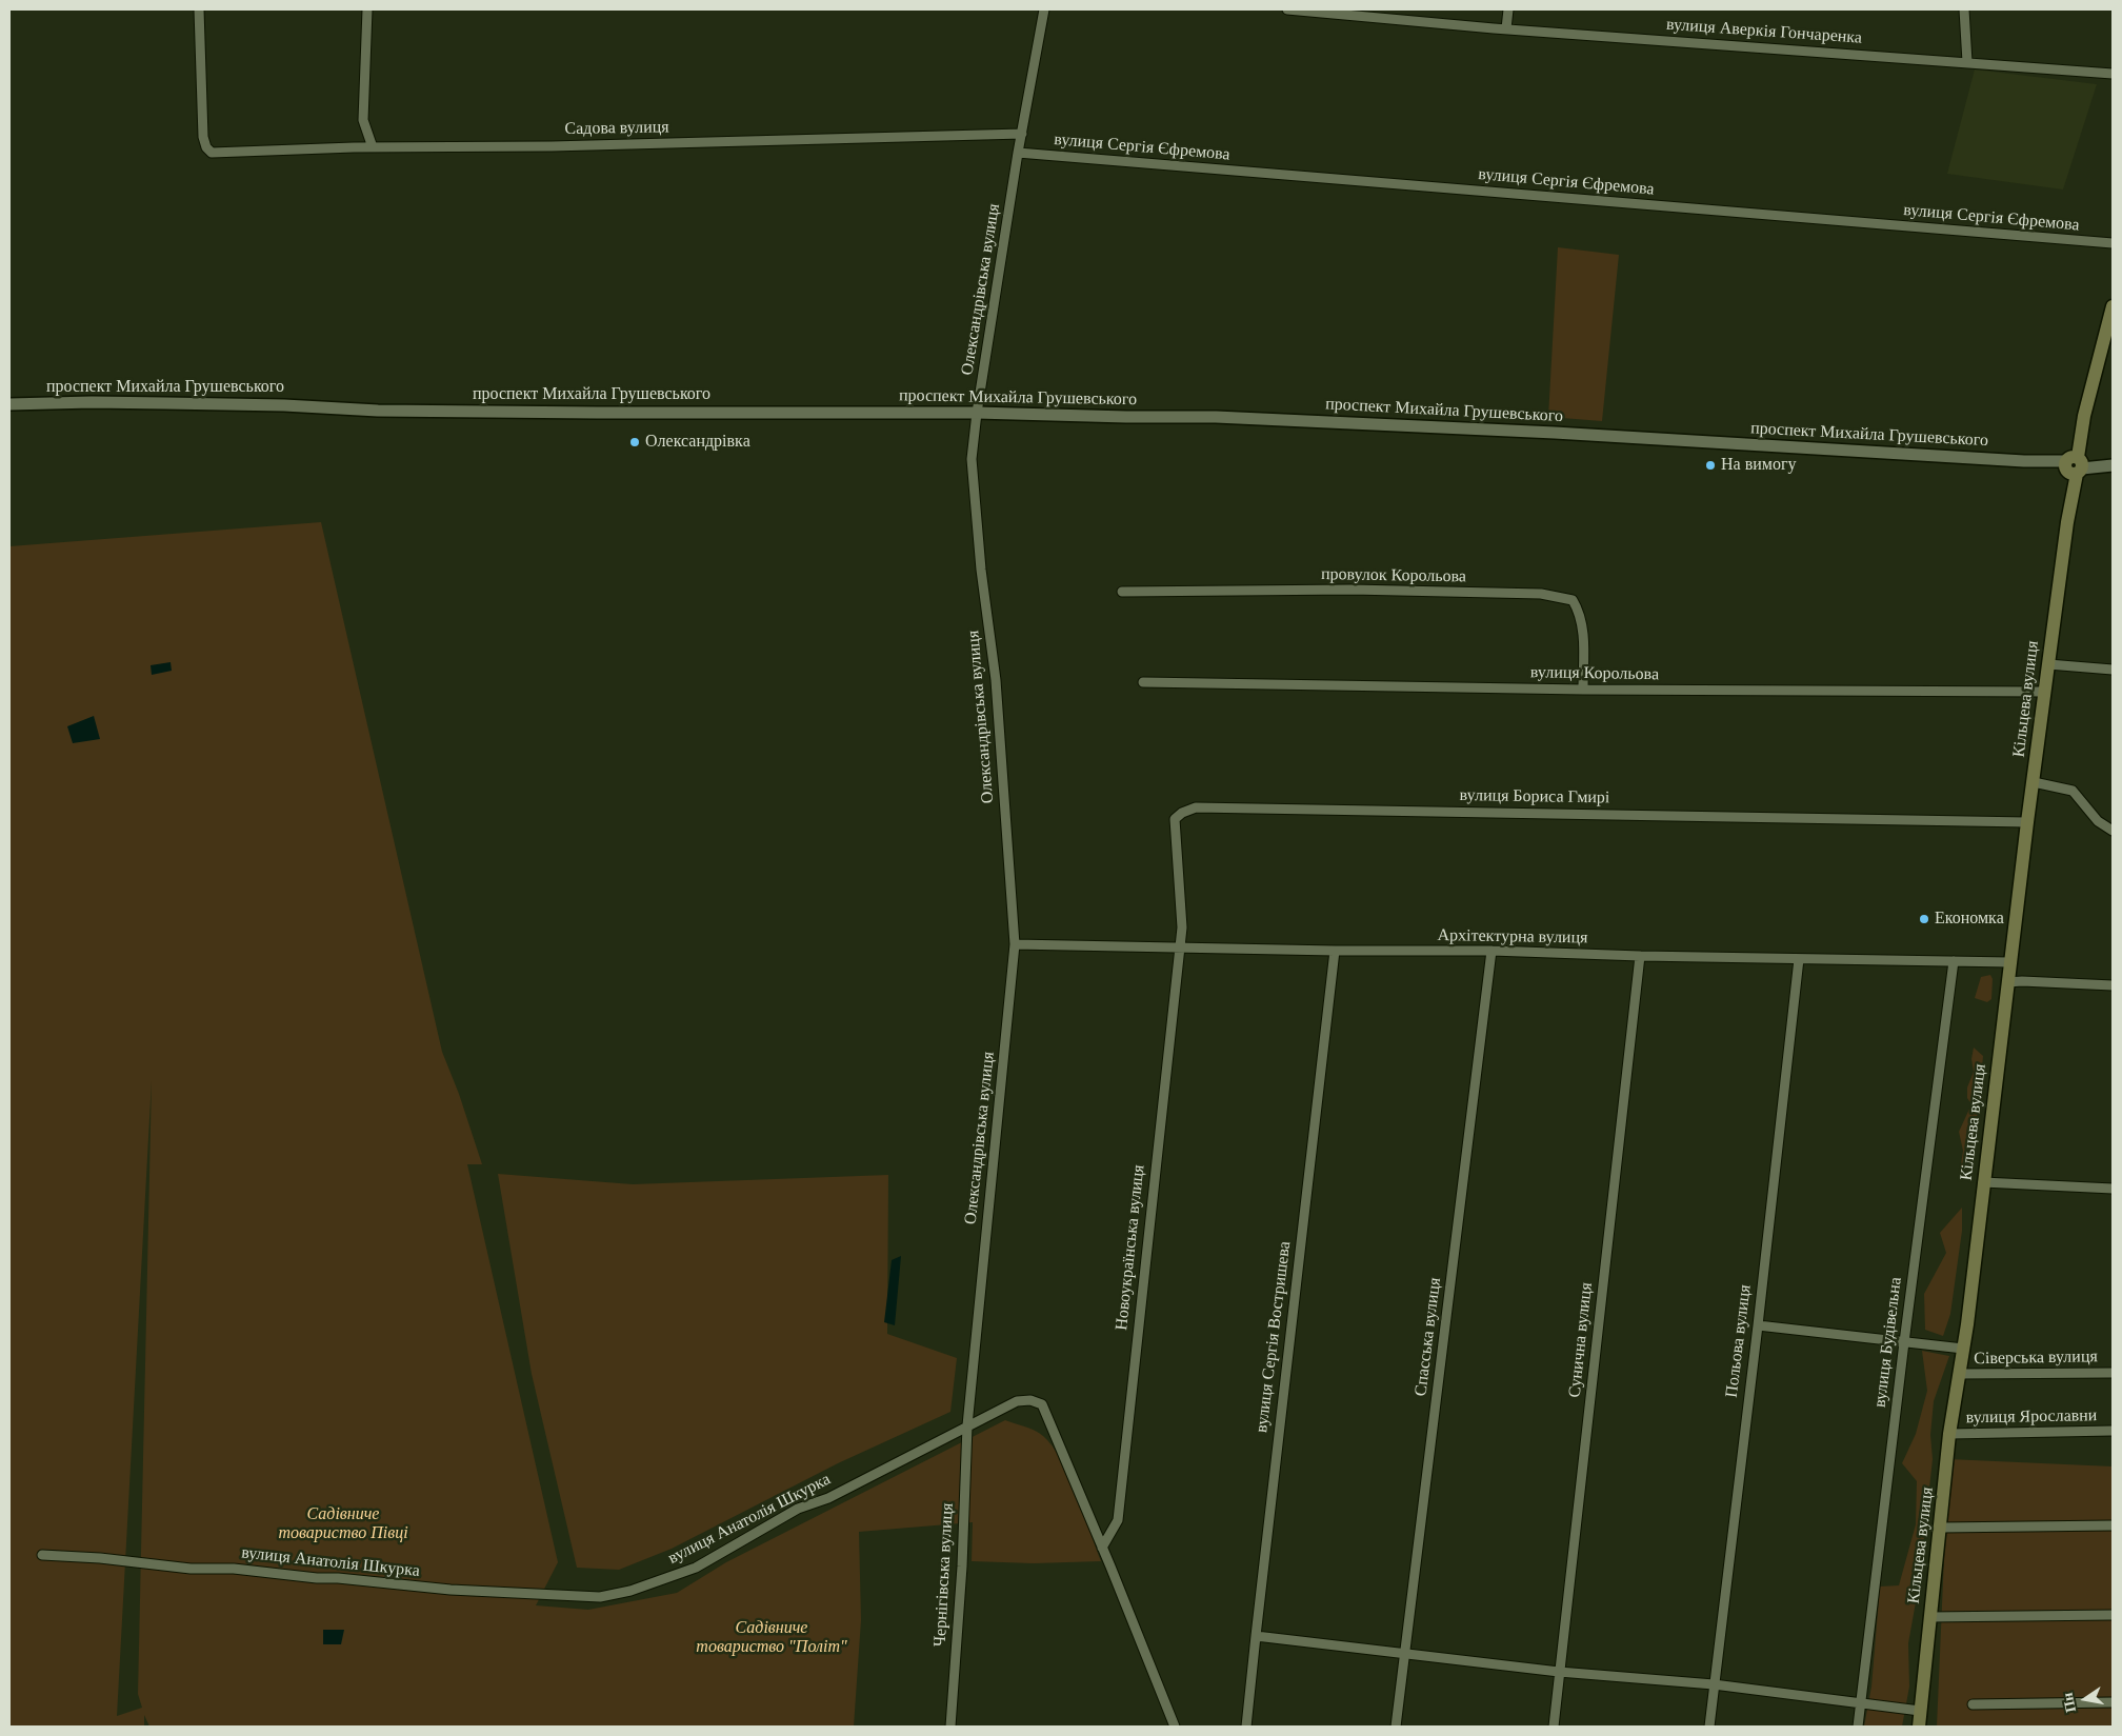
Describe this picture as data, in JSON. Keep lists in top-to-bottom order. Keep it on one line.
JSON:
{"streets":{"main road":["Кільцева вулиця"],"street":["вулиця Аверкія Гончаренка","Садова вулиця","вулиця Сергія Єфремова","Олександрівська вулиця","проспект Михайла Грушевського","провулок Корольова","вулиця Корольова","вулиця Бориса Гмирі","Архітектурна вулиця","Новоукраїнська вулиця","вулиця Сергія Востришева","Спасська вулиця","Сунична вулиця","Польова вулиця","вулиця Будівельна","Сіверська вулиця","вулиця Ярославни","вулиця Анатолія Шкурка","Чернігівська вулиця"]},"crossings":[["Садова вулиця","Олександрівська вулиця"],["вулиця Сергія Єфремова","Олександрівська вулиця"],["Олександрівська вулиця","проспект Михайла Грушевського"],["Олександрівська вулиця","Архітектурна вулиця"],["Олександрівська вулиця","вулиця Анатолія Шкурка"],["Олександрівська вулиця","Чернігівська вулиця"],["проспект Михайла Грушевського","Кільцева вулиця"],["провулок Корольова","вулиця Корольова"],["вулиця Корольова","Кільцева вулиця"],["Кільцева вулиця","вулиця Бориса Гмирі"],["Кільцева вулиця","Архітектурна вулиця"],["Кільцева вулиця","Сіверська вулиця"],["Кільцева вулиця","вулиця Ярославни"],["вулиця Бориса Гмирі","Архітектурна вулиця"],["вулиця Бориса Гмирі","Новоукраїнська вулиця"],["Архітектурна вулиця","Новоукраїнська вулиця"],["Архітектурна вулиця","вулиця Сергія Востришева"],["Архітектурна вулиця","Спасська вулиця"],["Архітектурна вулиця","Сунична вулиця"],["Архітектурна вулиця","Польова вулиця"],["Архітектурна вулиця","вулиця Будівельна"],["Новоукраїнська вулиця","вулиця Анатолія Шкурка"],["вулиця Анатолія Шкурка","Чернігівська вулиця"]],"parks":["Садівниче товариство Півці","Садівниче товариство \"Політ\""],"places":["Олександрівка","На вимогу","Економка"],"north":"left"}
